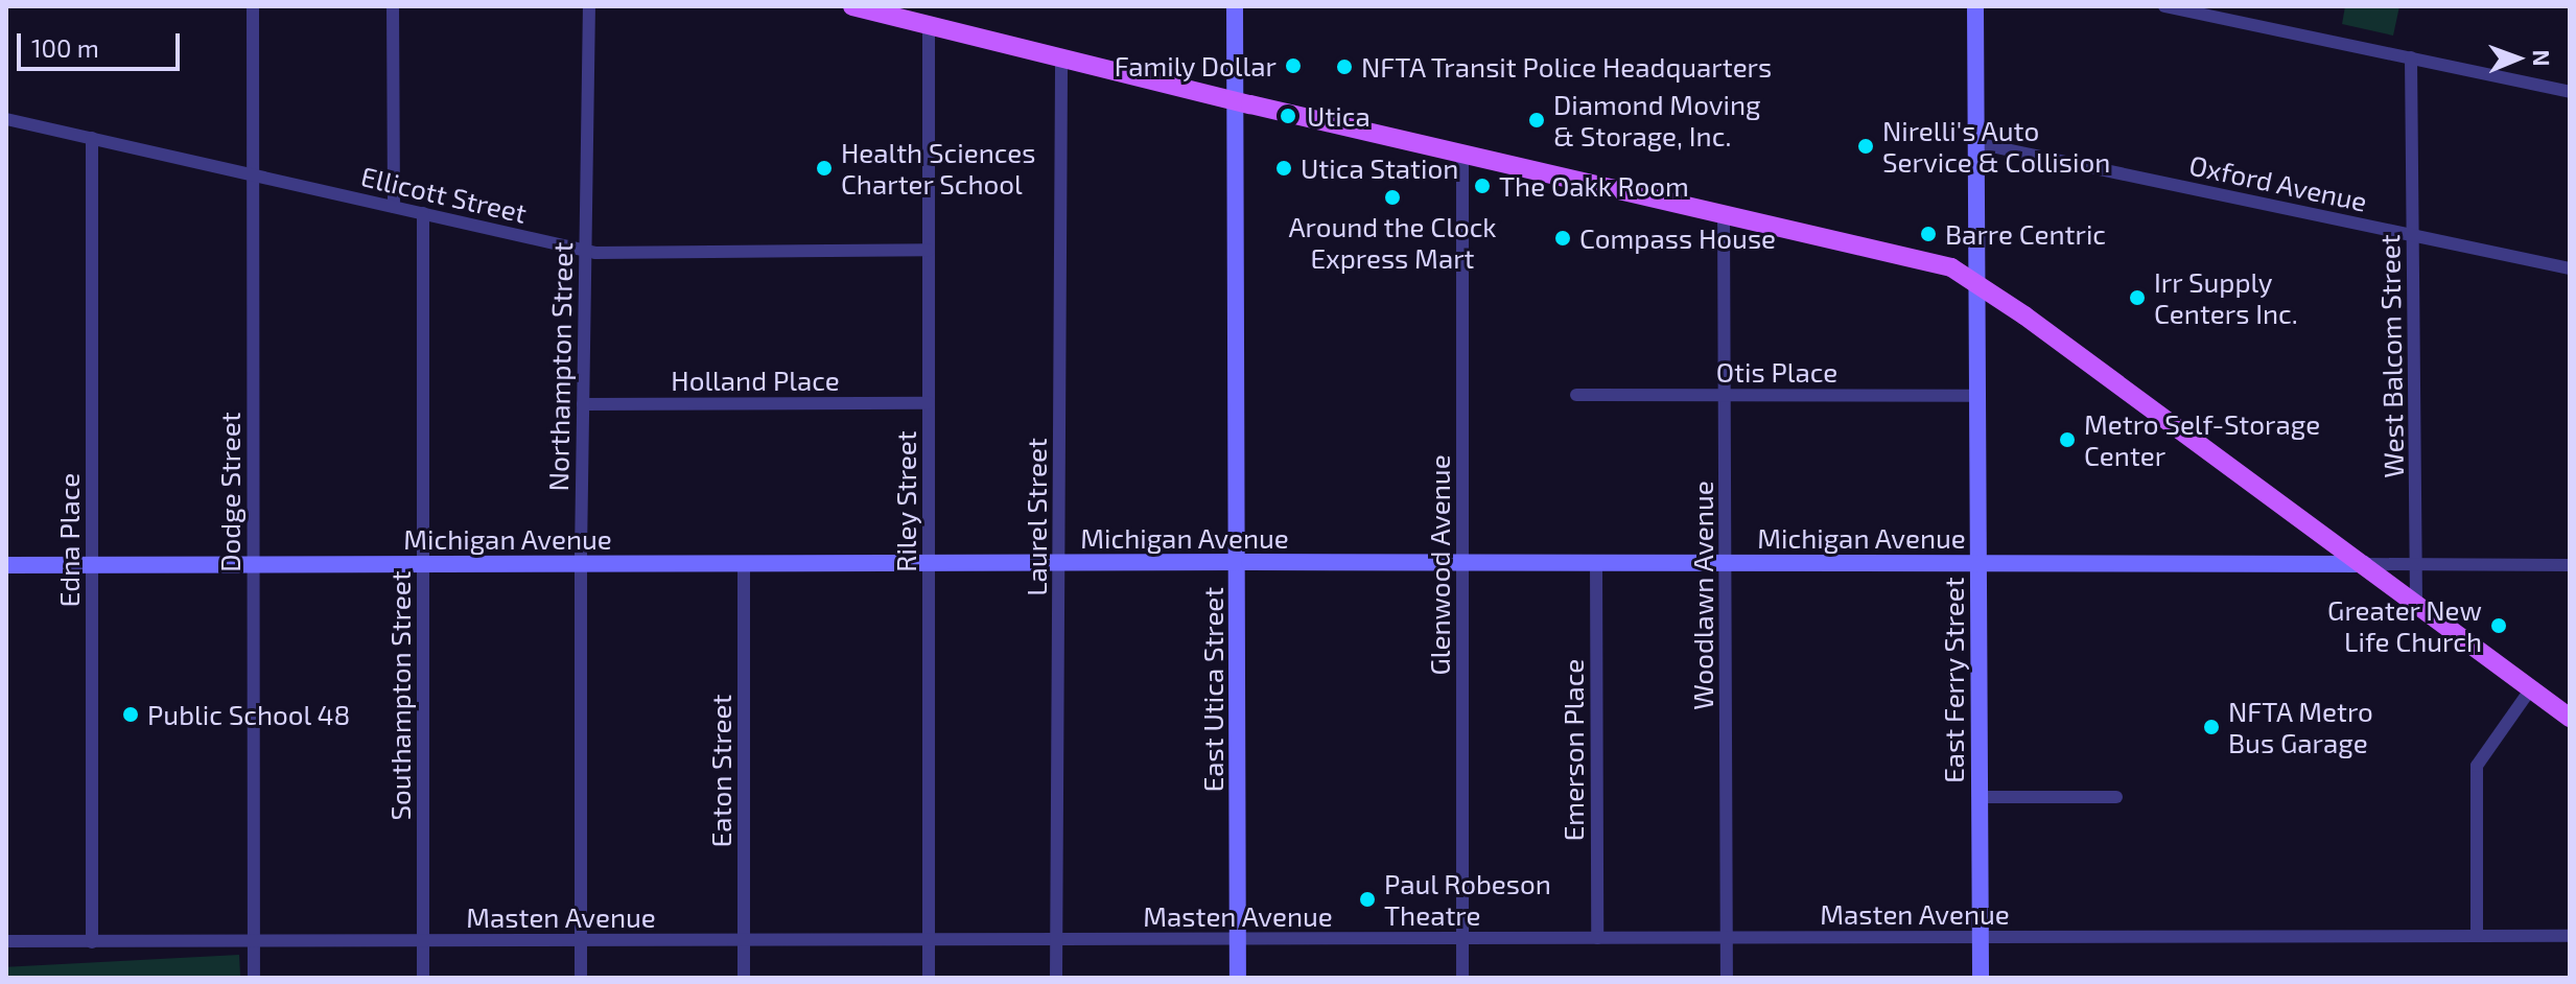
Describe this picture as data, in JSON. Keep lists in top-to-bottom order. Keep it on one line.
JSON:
{"streets":{"street":["Oxford Avenue","Ellicott Street","West Balcom Street","Northampton Street","Otis Place","Holland Place","Dodge Street","Riley Street","Laurel Street","Michigan Avenue","Edna Place","Glenwood Avenue","Woodlawn Avenue","East Ferry Street","East Utica Street","Southampton Street","Emerson Place","Eaton Street","Masten Avenue"]},"crossings":[["Oxford Avenue","West Balcom Street"],["Oxford Avenue","East Ferry Street"],["Ellicott Street","Northampton Street"],["Ellicott Street","Dodge Street"],["Ellicott Street","Riley Street"],["Ellicott Street","Edna Place"],["Ellicott Street","Southampton Street"],["Northampton Street","Holland Place"],["Northampton Street","Michigan Avenue"],["Northampton Street","Masten Avenue"],["Otis Place","Woodlawn Avenue"],["Otis Place","East Ferry Street"],["Holland Place","Riley Street"],["Dodge Street","Michigan Avenue"],["Dodge Street","Masten Avenue"],["Riley Street","Michigan Avenue"],["Riley Street","Masten Avenue"],["Laurel Street","Michigan Avenue"],["Laurel Street","Masten Avenue"],["Michigan Avenue","Edna Place"],["Michigan Avenue","Glenwood Avenue"],["Michigan Avenue","Woodlawn Avenue"],["Michigan Avenue","East Ferry Street"],["Michigan Avenue","East Utica Street"],["Michigan Avenue","Southampton Street"],["Michigan Avenue","Emerson Place"],["Michigan Avenue","Eaton Street"],["Edna Place","Masten Avenue"],["Glenwood Avenue","Masten Avenue"],["Woodlawn Avenue","Masten Avenue"],["East Ferry Street","Masten Avenue"],["East Utica Street","Masten Avenue"],["Southampton Street","Masten Avenue"],["Emerson Place","Masten Avenue"],["Eaton Street","Masten Avenue"]],"places":["Family Dollar","NFTA Transit Police Headquarters","Utica","Diamond Moving & Storage, Inc.","Nirelli's Auto Service & Collision","Health Sciences Charter School","Utica Station","The Oakk Room","Around the Clock Express Mart","Barre Centric","Compass House","Irr Supply Centers Inc.","Metro Self-Storage Center","Greater New Life Church","Public School 48","NFTA Metro Bus Garage","Paul Robeson Theatre"],"scale_bar":"100 m","north":"right"}
